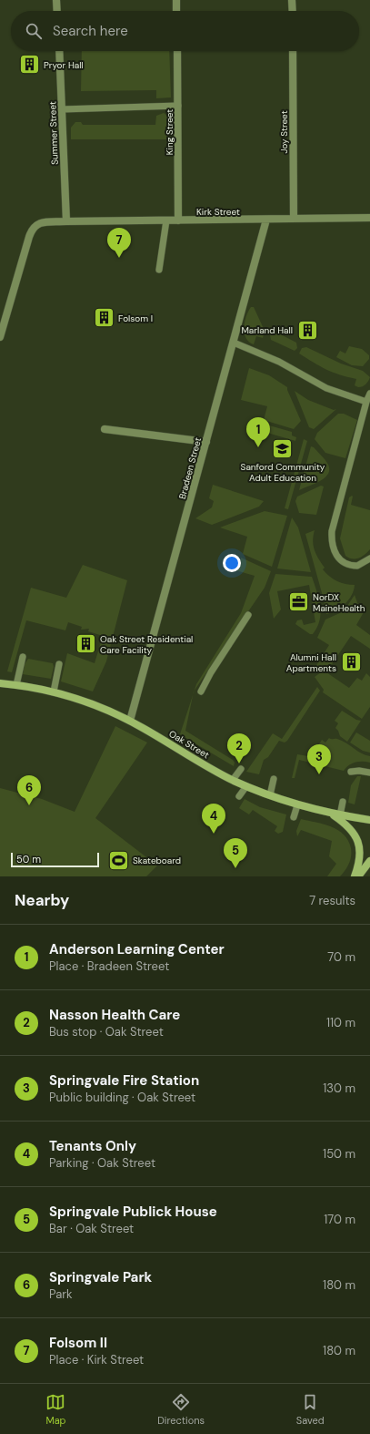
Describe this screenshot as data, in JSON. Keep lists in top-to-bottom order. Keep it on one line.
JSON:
{"streets":{"main road":["Oak Street"],"street":["King Street","Joy Street","Summer Street","Kirk Street","Bradeen Street"]},"crossings":[["King Street","Kirk Street"],["Joy Street","Kirk Street"],["Summer Street","Kirk Street"],["Kirk Street","Bradeen Street"],["Bradeen Street","Oak Street"]],"places":{"building":["Pryor Hall","Folsom I","Marland Hall","Oak Street Residential Care Facility","Alumni Hall Apartments"],"school or university":["Sanford Community Adult Education"],"office":["NorDX MaineHealth"],"sports":["Skateboard"]},"scale_bar":"50 m","page":{"search":"Search here","pins":["7","1","2","3","6","4","5"],"scale":"50 m","heading":["Nearby","7 results"],"list":[{"mark":"1","name":"Anderson Learning Center","note":"Place · Bradeen Street","value":"70 m"},{"mark":"2","name":"Nasson Health Care","note":"Bus stop · Oak Street","value":"110 m"},{"mark":"3","name":"Springvale Fire Station","note":"Public building · Oak Street","value":"130 m"},{"mark":"4","name":"Tenants Only","note":"Parking · Oak Street","value":"150 m"},{"mark":"5","name":"Springvale Publick House","note":"Bar · Oak Street","value":"170 m"},{"mark":"6","name":"Springvale Park","note":"Park","value":"180 m"},{"mark":"7","name":"Folsom II","note":"Place · Kirk Street","value":"180 m"}],"nav":["Map","Directions","Saved"]}}
